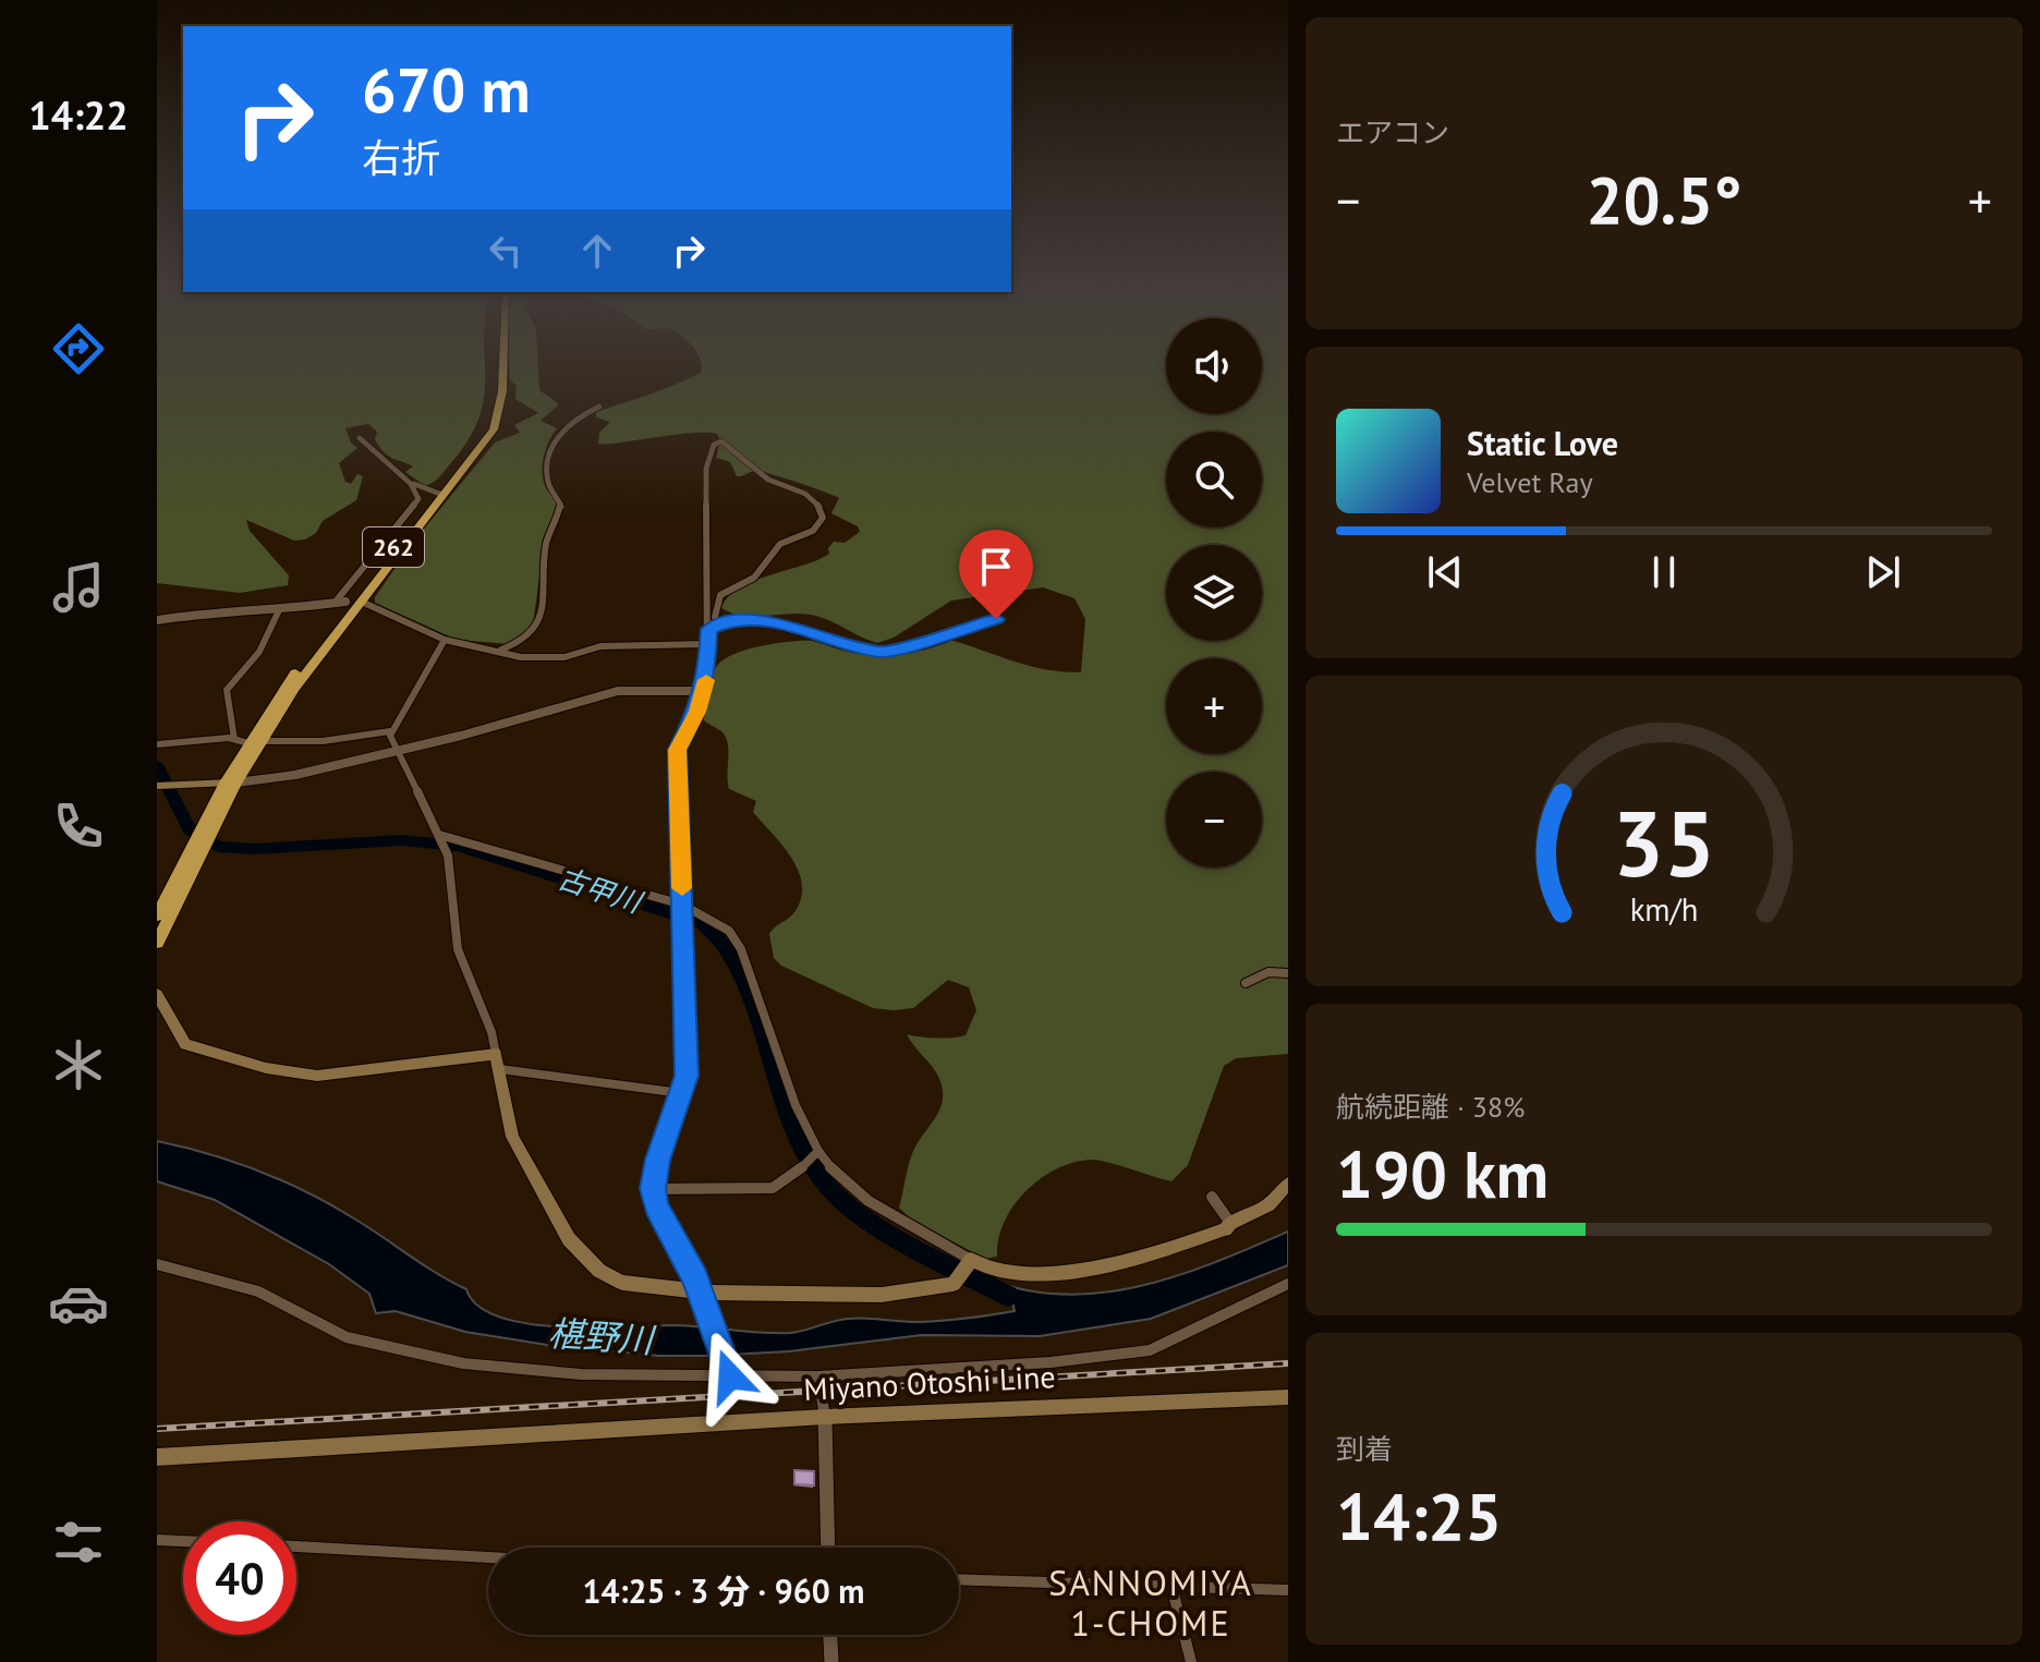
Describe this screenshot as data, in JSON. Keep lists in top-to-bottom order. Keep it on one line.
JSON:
{"streets":{"highway":["262"],"main road":["Miyano Otoshi Line"]},"districts":["SANNOMIYA 1-CHOME"],"water":["古甲川","椹野川"],"page":{"tabs":"14:22","tile":["エアコン",["航続距離 · 38%","190 km"],["到着","14:25"]],"turn":["670 m","右折"],"heat":["−","20.5°","+"],"map_buttons":["+","−"],"song":["Static Love","Velvet Ray"],"limit":"40","trip":"14:25 · 3 分 · 960 m","gauge":["35","km/h"]}}
